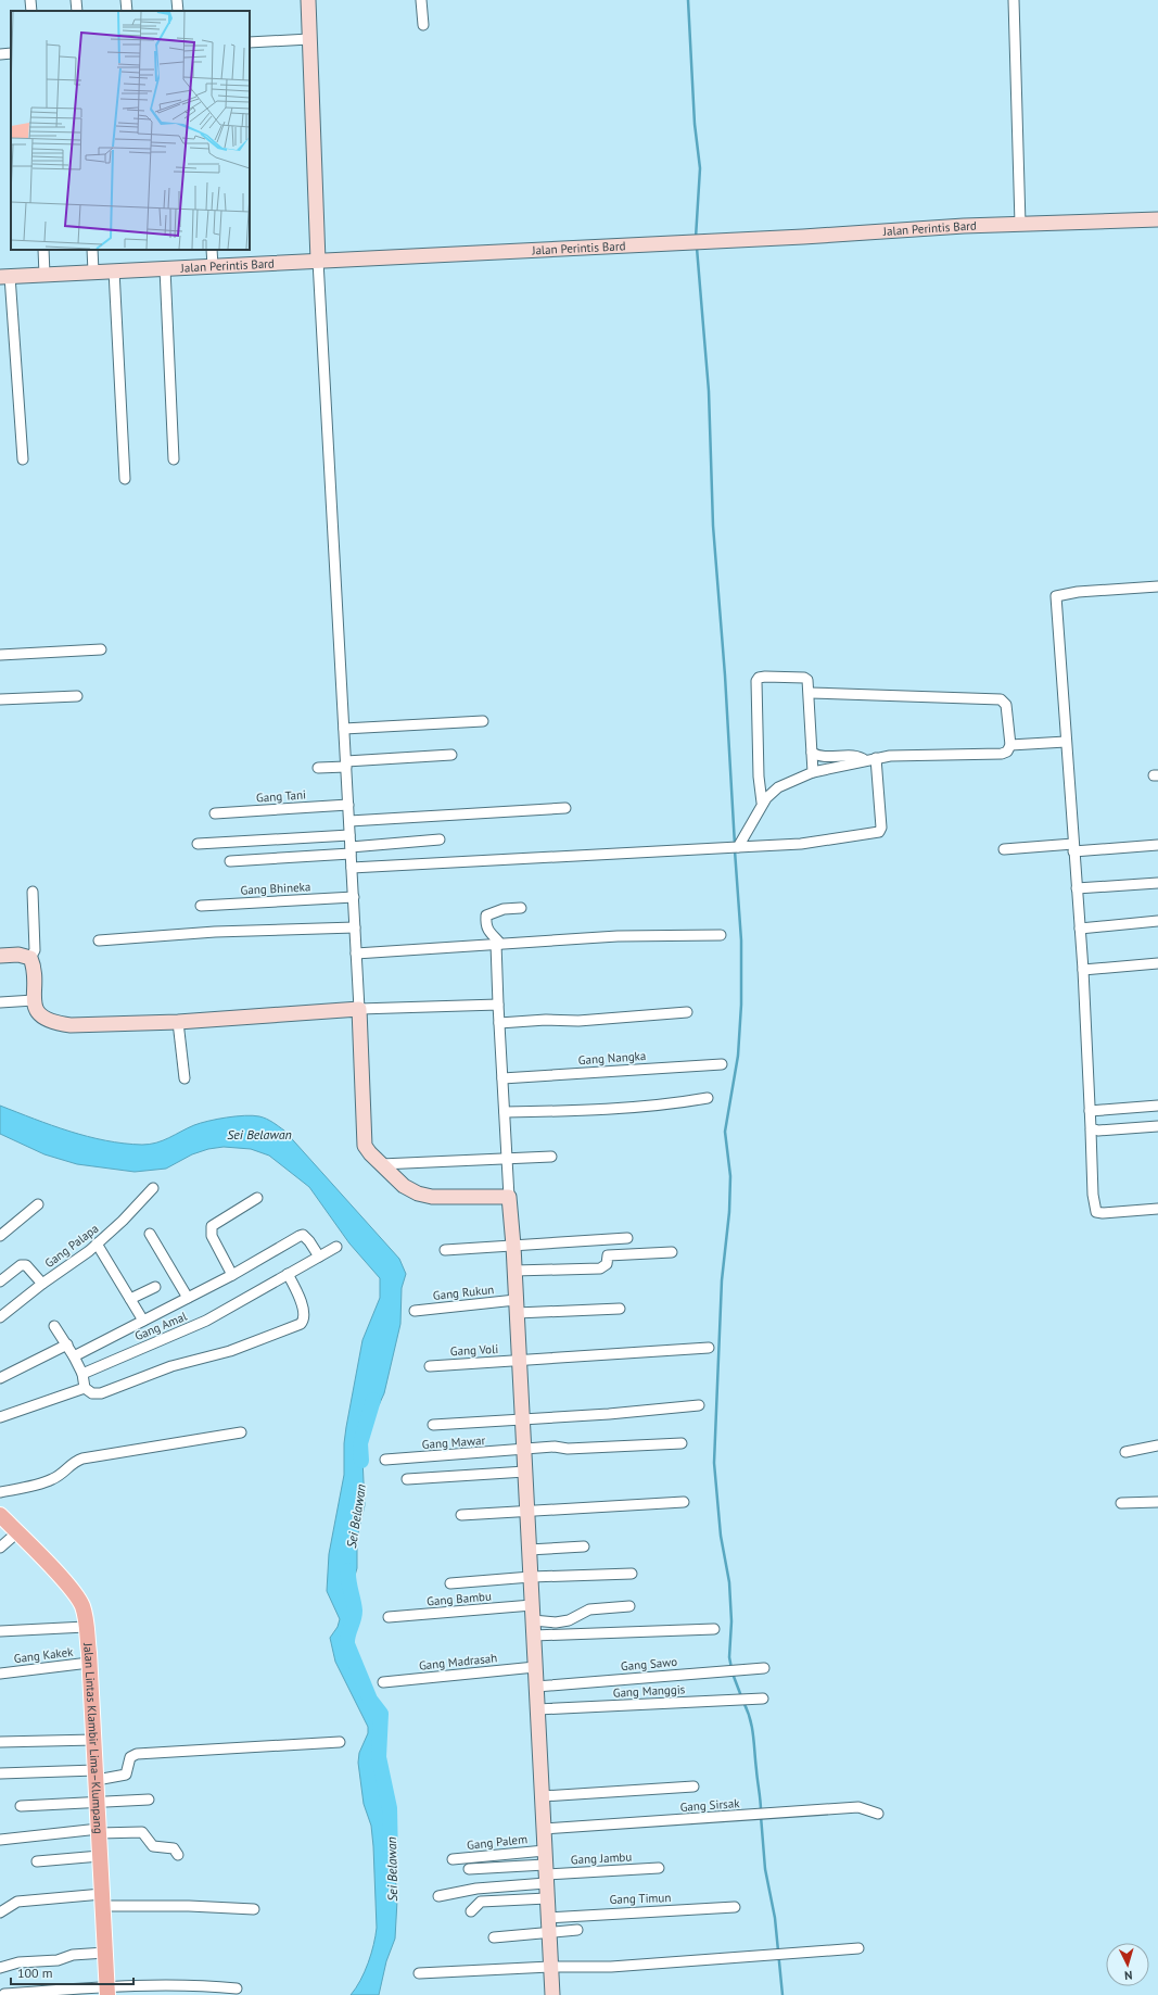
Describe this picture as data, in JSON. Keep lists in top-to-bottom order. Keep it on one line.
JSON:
{"streets":{"main road":["Jalan Lintas Klambir Lima–Klumpang"],"street":["Jalan Perintis Bard","Gang Tani","Gang Bhineka","Gang Nangka","Gang Palapa","Gang Rukun","Gang Amal","Gang Voli","Gang Mawar","Gang Bambu","Gang Kakek","Gang Madrasah","Gang Sawo","Gang Manggis","Gang Sirsak","Gang Palem","Gang Jambu","Gang Timun"]},"crossings":[["Gang Kakek","Jalan Lintas Klambir Lima–Klumpang"]],"water":["Sei Belawan"],"scale_bar":"100 m","north":"bottom"}
